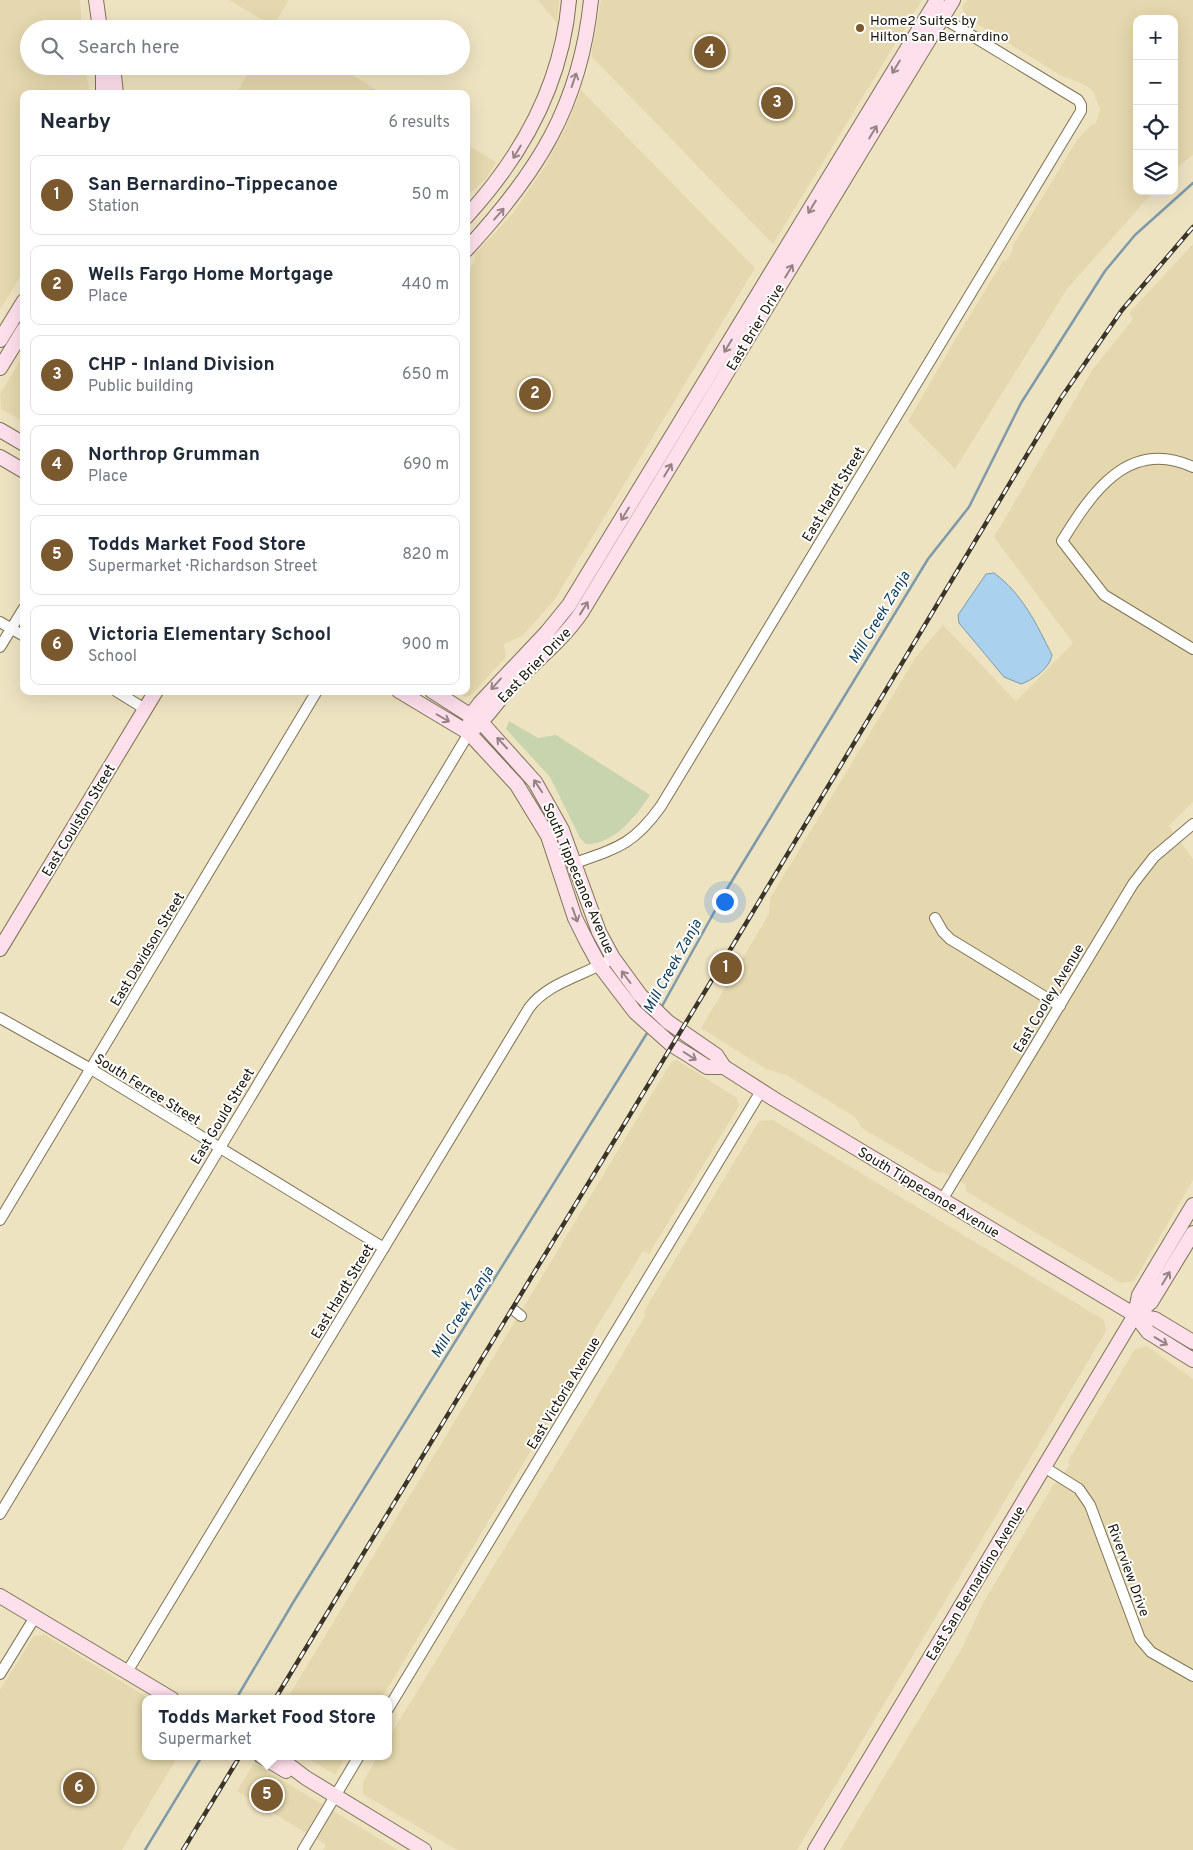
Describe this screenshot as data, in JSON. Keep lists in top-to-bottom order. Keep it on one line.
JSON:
{"streets":{"main road":["East Brier Drive","East Coulston Street","South Tippecanoe Avenue","East San Bernardino Avenue"],"street":["East Hardt Street","East Davidson Street","East Cooley Avenue","South Ferree Street","East Gould Street","East Victoria Avenue","Riverview Drive"]},"crossings":[["East Brier Drive","East Hardt Street"],["East Brier Drive","South Tippecanoe Avenue"],["East Brier Drive","East Gould Street"],["East Hardt Street","South Tippecanoe Avenue"],["East Hardt Street","South Ferree Street"],["South Tippecanoe Avenue","East Cooley Avenue"],["South Tippecanoe Avenue","East Gould Street"],["South Tippecanoe Avenue","East Victoria Avenue"],["South Tippecanoe Avenue","East San Bernardino Avenue"],["East Davidson Street","South Ferree Street"],["South Ferree Street","East Gould Street"],["Riverview Drive","East San Bernardino Avenue"]],"water":["Mill Creek Zanja"],"places":["Home2 Suites by Hilton San Bernardino"],"page":{"map_buttons":["+","−"],"search":"Search here","pins":["4","3","2","1","6","5"],"heading":["Nearby","6 results"],"list":[{"mark":"1","name":"San Bernardino–Tippecanoe","note":"Station","value":"50 m"},{"mark":"2","name":"Wells Fargo Home Mortgage","note":"Place","value":"440 m"},{"mark":"3","name":"CHP - Inland Division","note":"Public building","value":"650 m"},{"mark":"4","name":"Northrop Grumman","note":"Place","value":"690 m"},{"mark":"5","name":"Todds Market Food Store","note":"Supermarket · Richardson Street","value":"820 m"},{"mark":"6","name":"Victoria Elementary School","note":"School","value":"900 m"}],"popup":["Todds Market Food Store","Supermarket"]}}
